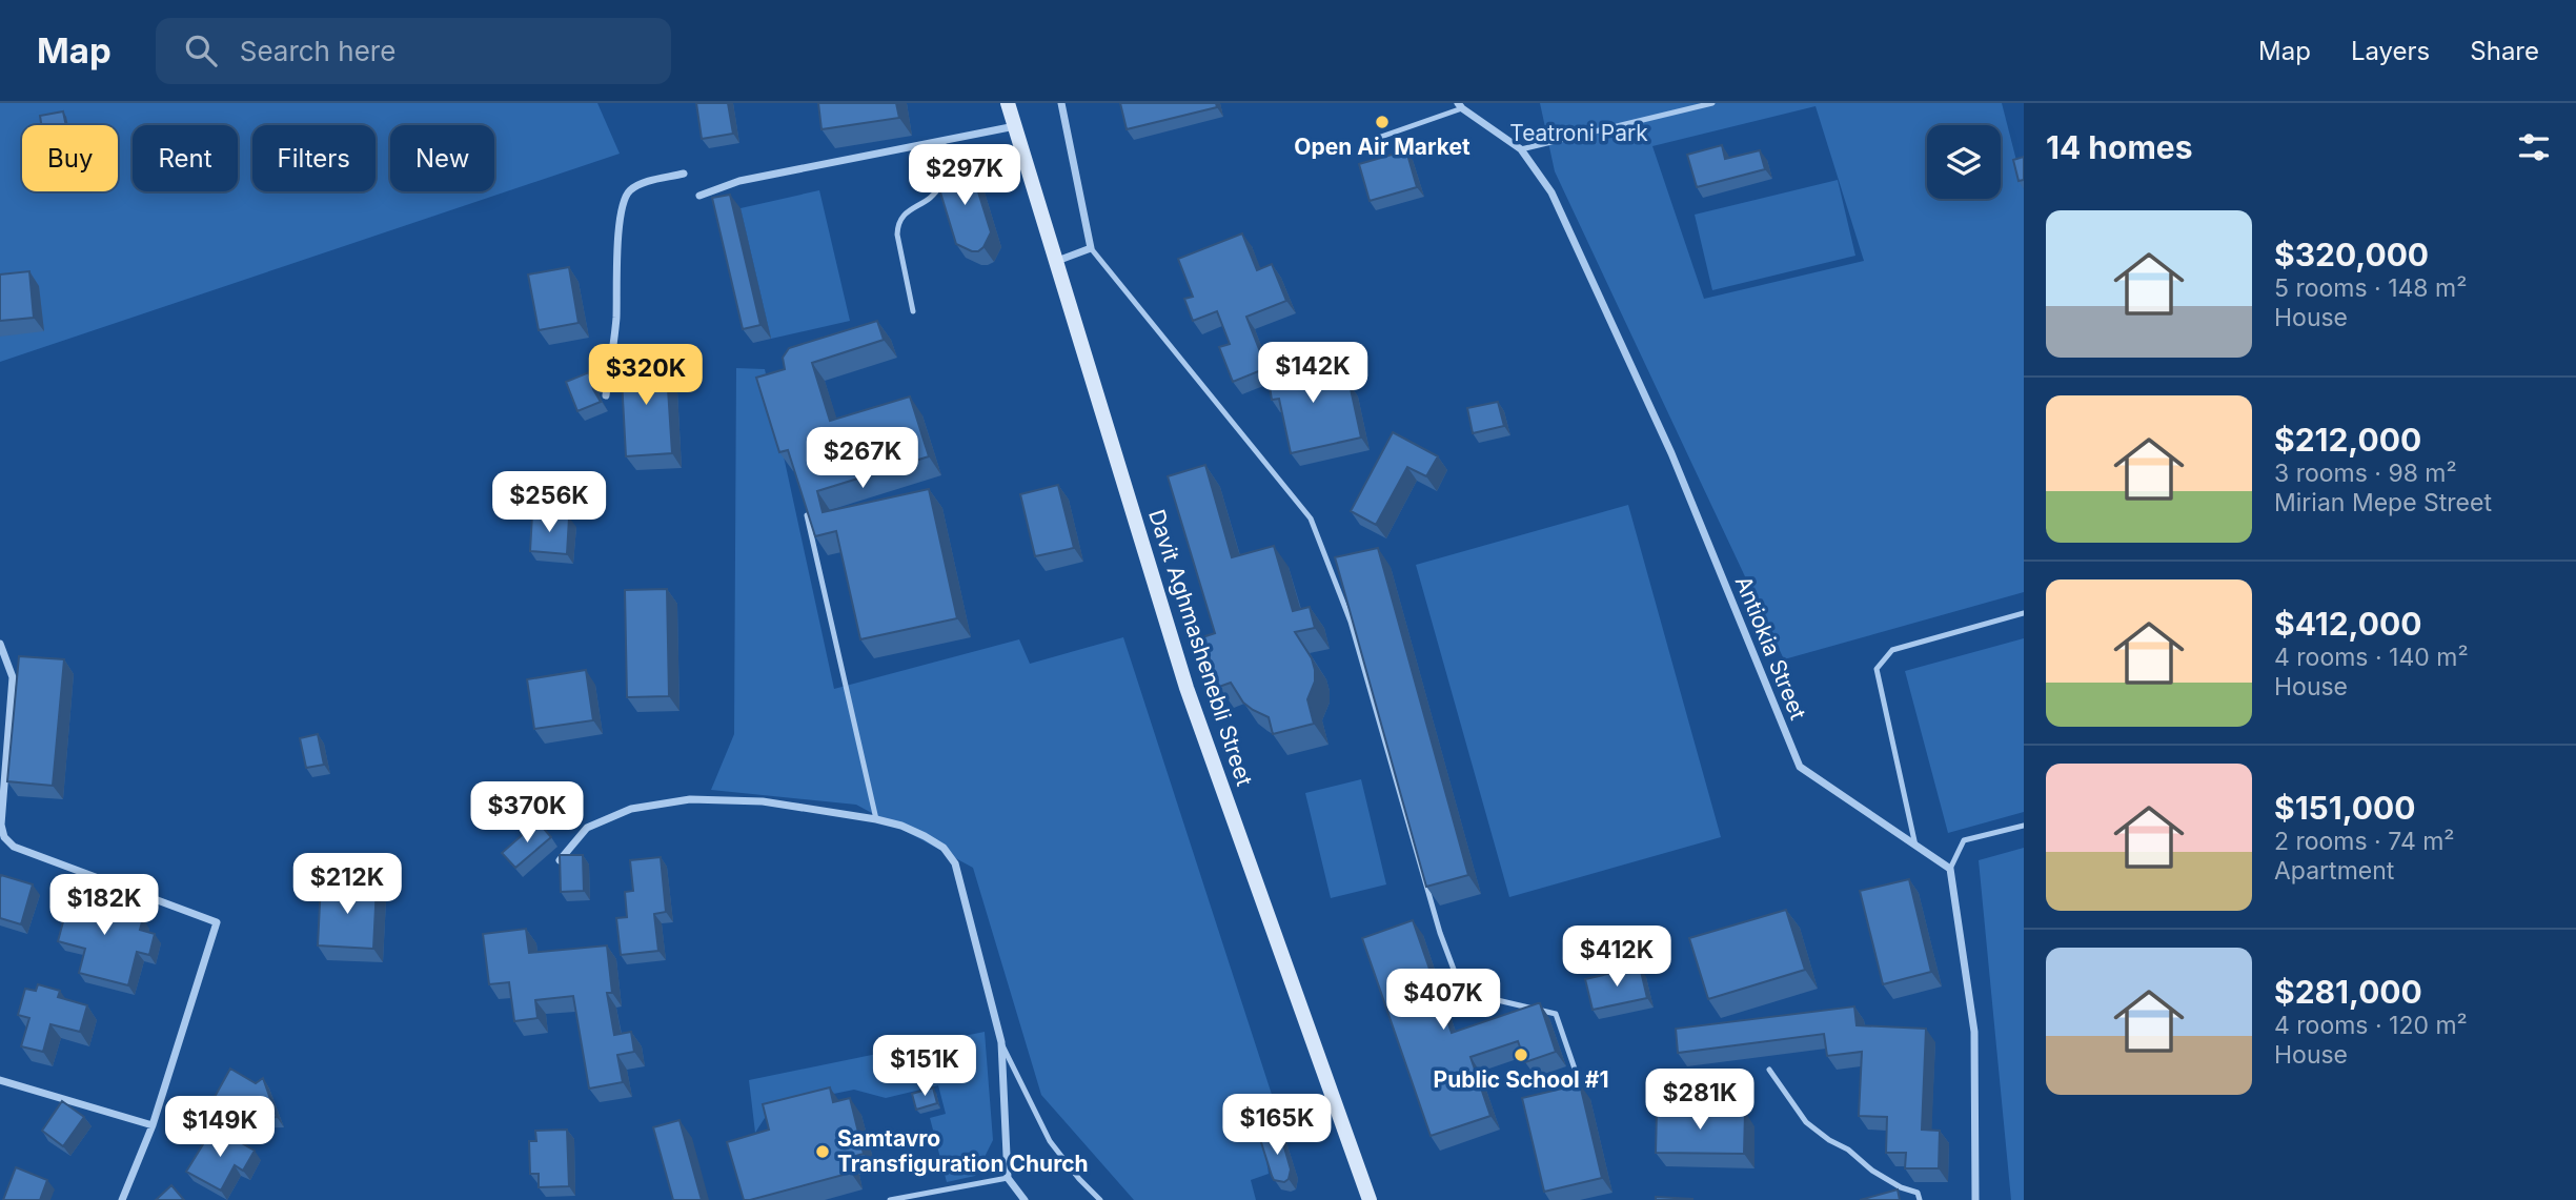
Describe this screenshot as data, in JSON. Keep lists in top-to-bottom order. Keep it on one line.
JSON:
{"streets":{"main road":["Davit Aghmashenebli Street"],"street":["Antiokia Street"]},"parks":["Teatroni Park"],"places":["Open Air Market","Public School #1","Samtavro Transfiguration Church"],"page":{"header":"Map","search":"Search here","nav":["Map","Layers","Share"],"heading":"14 homes","chip":["Buy","Rent","Filters","New"],"price":["$297K","$142K","$320K","$267K","$256K","$370K","$212K","$182K","$412K","$407K","$151K","$281K","$165K","$149K"],"list":[{"name":"$320,000","note":"5 rooms · 148 m² · House"},{"name":"$212,000","note":"3 rooms · 98 m² · Mirian Mepe Street"},{"name":"$412,000","note":"4 rooms · 140 m² · House"},{"name":"$151,000","note":"2 rooms · 74 m² · Apartment"},{"name":"$281,000","note":"4 rooms · 120 m² · House"}]}}
